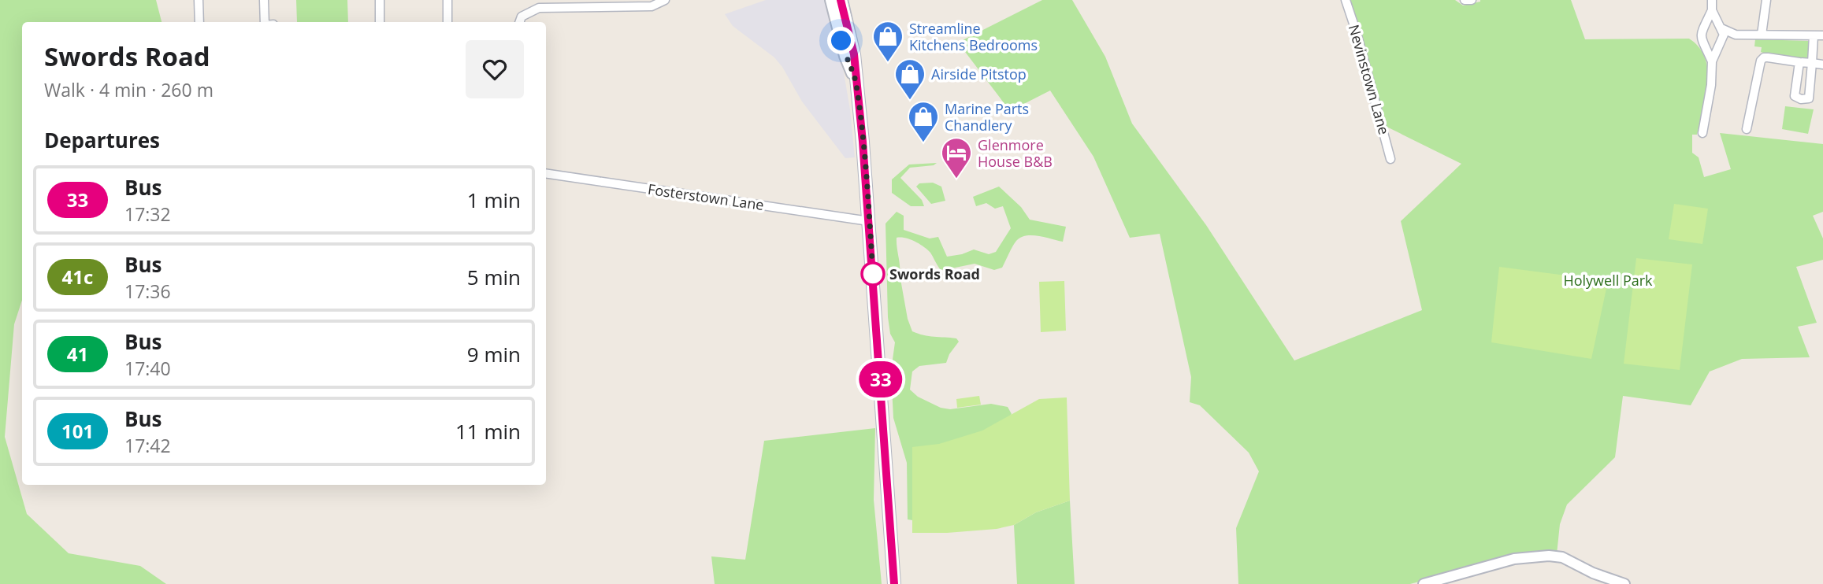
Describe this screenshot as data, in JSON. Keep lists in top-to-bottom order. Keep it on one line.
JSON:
{"streets":{"street":["Nevinstown Lane","Fosterstown Lane"]},"parks":["Holywell Park"],"places":{"shop":["Streamline Kitchens Bedrooms","Airside Pitstop","Marine Parts Chandlery"],"hotel":["Glenmore House B&B"],"other":["Swords Road"]},"lines":["bus line 33"],"page":{"on_map":"33","heading":[["Swords Road","Walk · 4 min · 260 m"],"Departures"],"list":[{"mark":"33","name":"Bus","note":"17:32","value":"1 min"},{"mark":"41c","name":"Bus","note":"17:36","value":"5 min"},{"mark":"41","name":"Bus","note":"17:40","value":"9 min"},{"mark":"101","name":"Bus","note":"17:42","value":"11 min"}]}}
